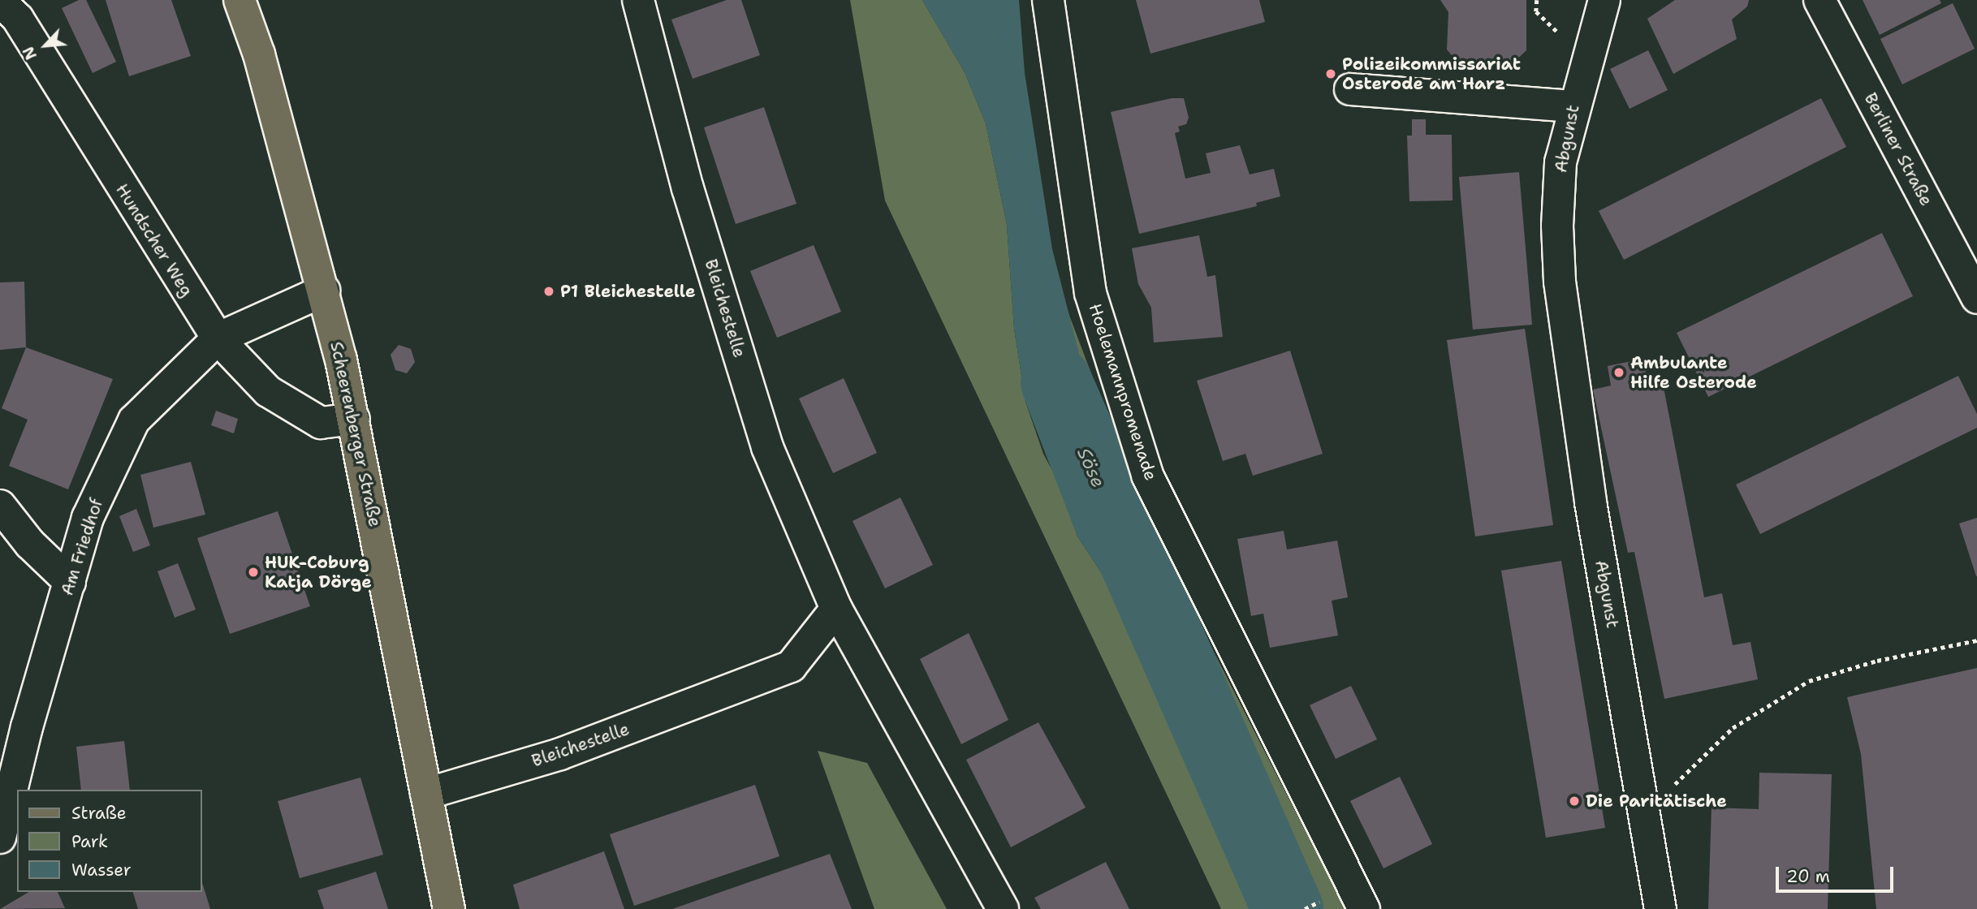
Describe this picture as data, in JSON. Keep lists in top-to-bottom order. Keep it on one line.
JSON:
{"streets":{"main road":["Scheerenberger Straße"],"street":["Abgunst","Berliner Straße","Hundscher Weg","Bleichestelle","Hoelemannpromenade","Am Friedhof"]},"crossings":[["Hundscher Weg","Scheerenberger Straße"],["Hundscher Weg","Am Friedhof"],["Bleichestelle","Scheerenberger Straße"],["Scheerenberger Straße","Am Friedhof"]],"water":["Söse"],"places":["Polizeikommissariat Osterode am Harz","P1 Bleichestelle","Ambulante Hilfe Osterode","HUK-Coburg Katja Dörge","Die Paritätische"],"legend":["Straße","Park","Wasser"],"scale_bar":"20 m","north":"bottom left"}
